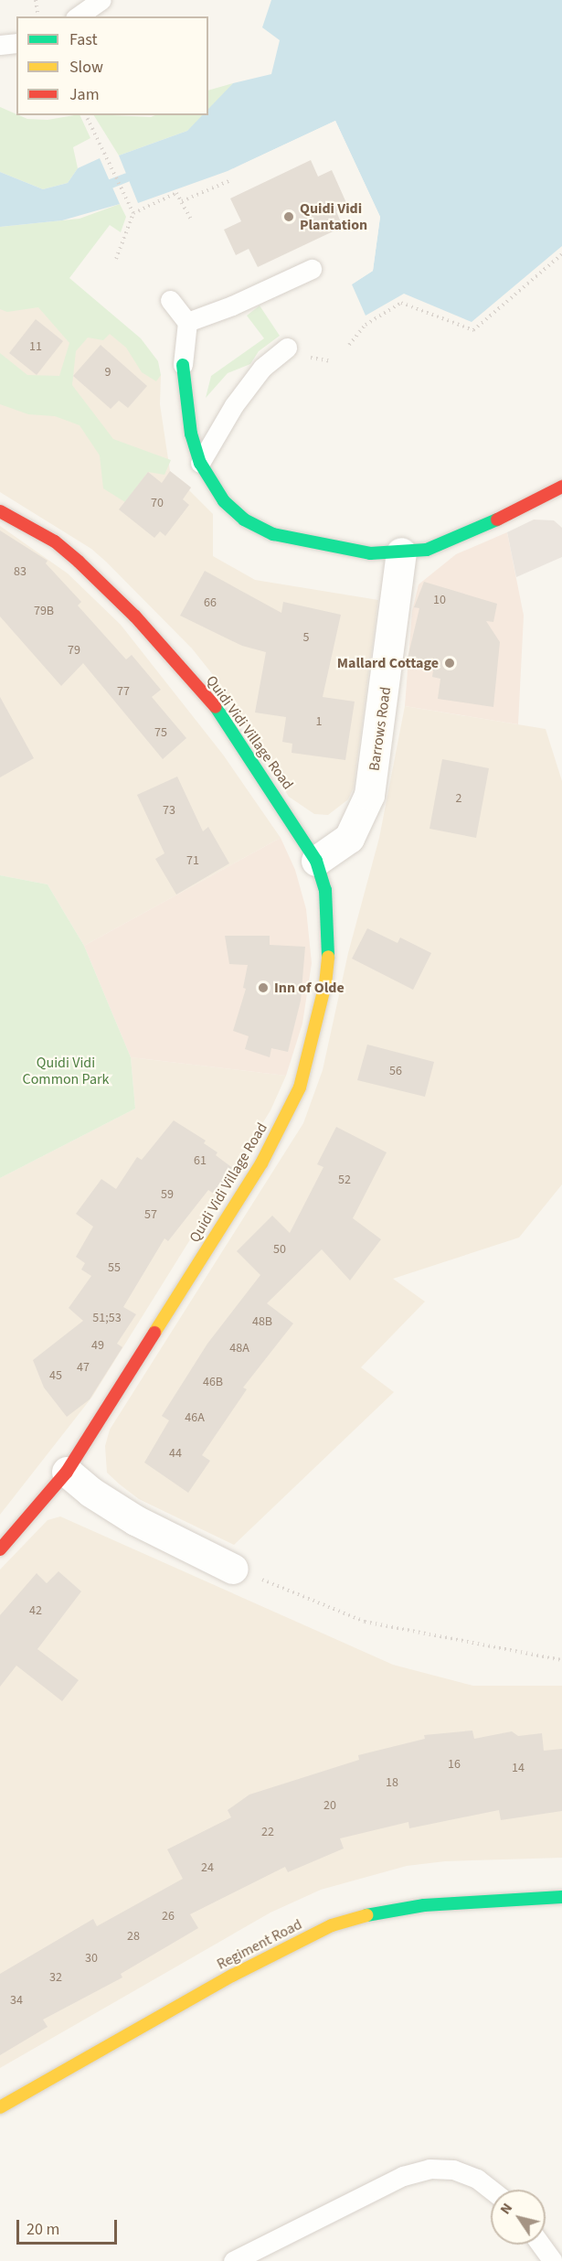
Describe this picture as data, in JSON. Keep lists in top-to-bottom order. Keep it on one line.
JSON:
{"streets":{"street":["Barrows Road","Quidi Vidi Village Road","Regiment Road"]},"crossings":[["Barrows Road","Quidi Vidi Village Road"]],"parks":["Quidi Vidi Common Park"],"places":["Quidi Vidi Plantation","Mallard Cottage","Inn of Olde"],"house_numbers":["11","9","70","83","10","66","79B","5","79","77","1","75","2","73","71","56","61","52","59","57","50","55","51;53","48B","49","48A","47","45","46B","46A","44","42","16","14","18","20","22","24","26","28","30","32","34"],"legend":["Fast","Slow","Jam"],"scale_bar":"20 m","north":"top left"}
